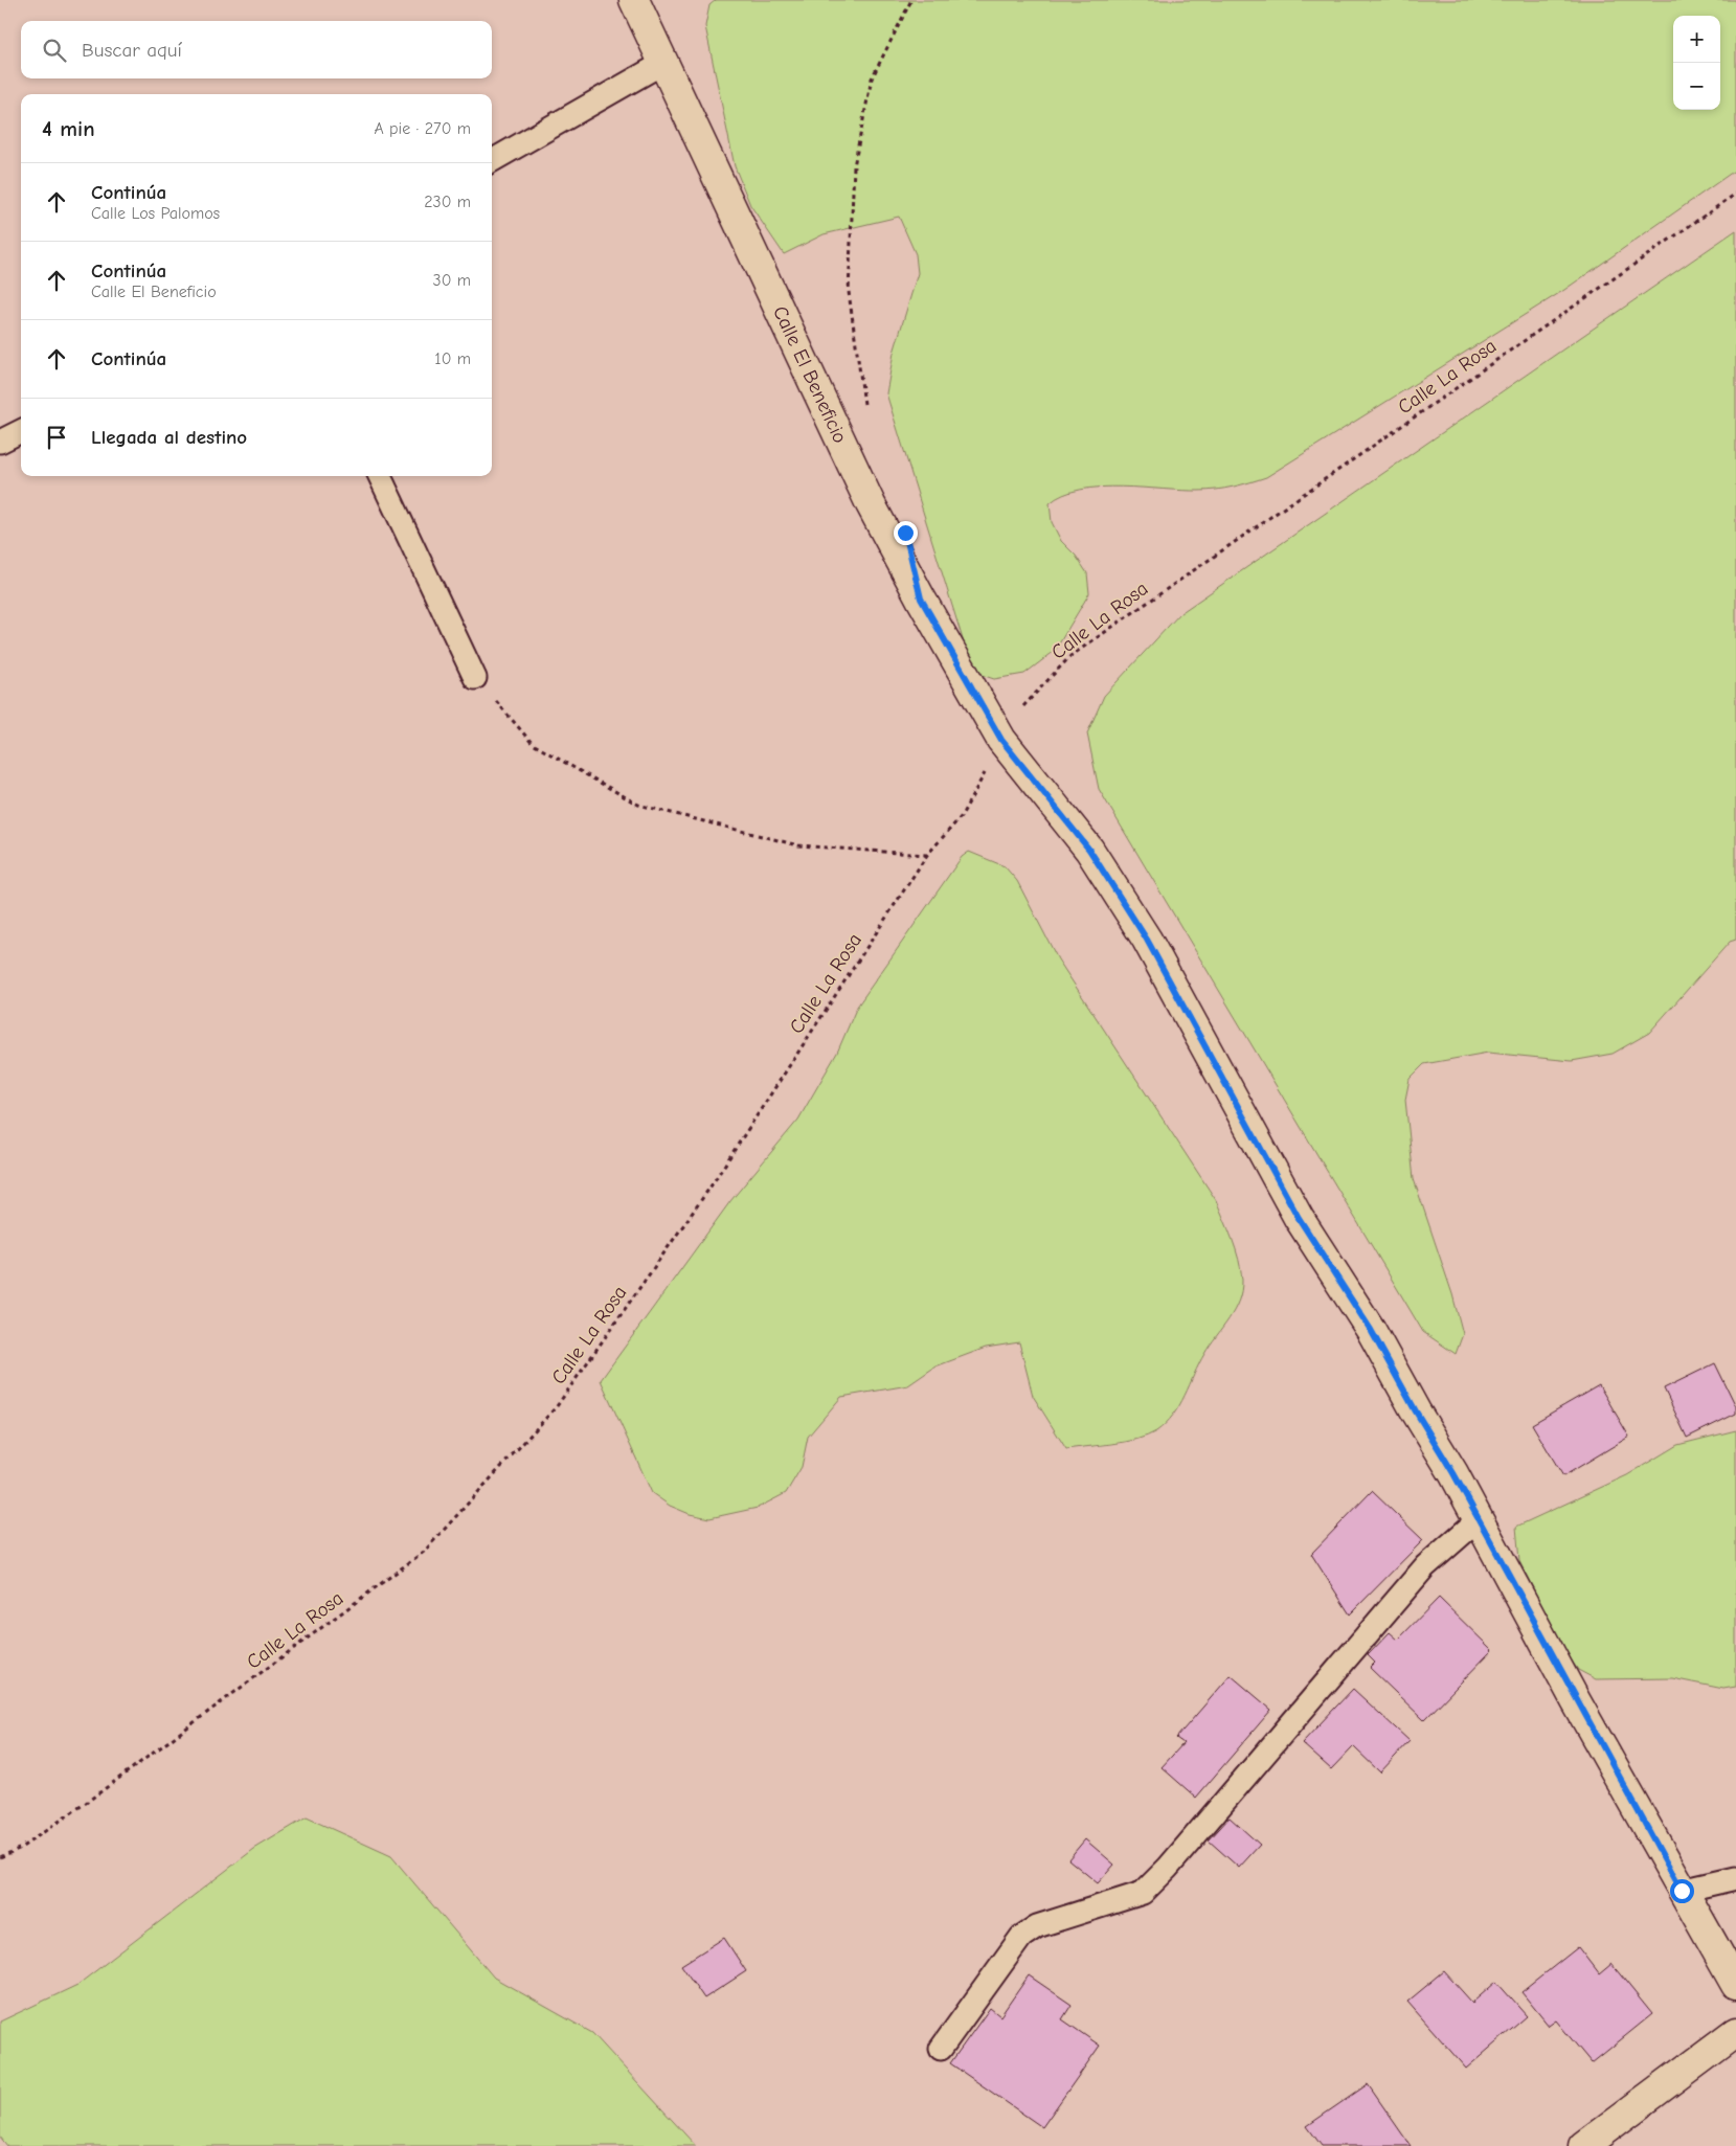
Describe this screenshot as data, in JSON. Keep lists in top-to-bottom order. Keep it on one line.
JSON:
{"streets":{"street":["Calle El Beneficio"],"path":["Calle La Rosa"]},"crossings":[["Calle El Beneficio","Calle La Rosa"]],"page":{"map_buttons":["+","−"],"search":"Buscar aquí","heading":["4 min","A pie · 270 m"],"list":[["Continúa","Calle Los Palomos","230 m"],["Continúa","Calle El Beneficio","30 m"],["Continúa","10 m"],"Llegada al destino"]}}
